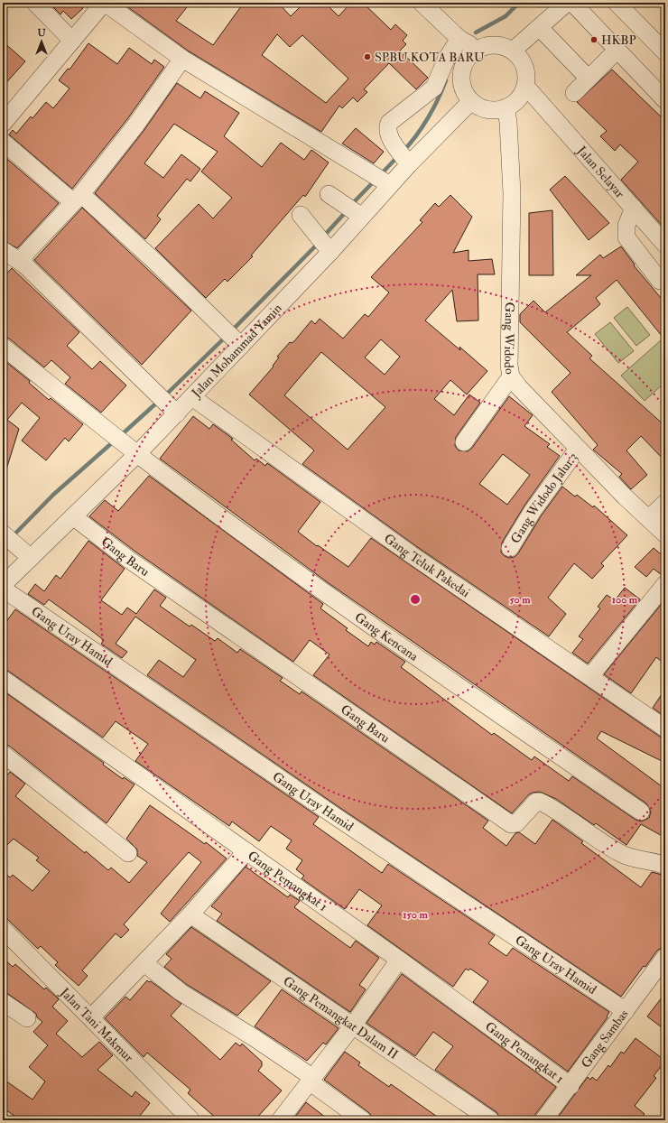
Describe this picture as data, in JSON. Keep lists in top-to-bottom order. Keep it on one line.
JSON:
{"streets":{"street":["Jalan Selayar","Gang Widodo","Jalan Mohammad Yamin","Gang Widodo Jalur 3","Gang Baru","Gang Teluk Pakedai","Gang Uray Hamid","Gang Kencana","Gang Pemangkat 1","Gang Pemangkat Dalam II","Jalan Tani Makmur","Gang Sambas"]},"crossings":[["Jalan Selayar","Gang Widodo"],["Jalan Selayar","Jalan Mohammad Yamin"],["Gang Widodo","Jalan Mohammad Yamin"],["Gang Widodo","Gang Widodo Jalur 3"],["Jalan Mohammad Yamin","Gang Baru"],["Jalan Mohammad Yamin","Gang Teluk Pakedai"],["Jalan Mohammad Yamin","Gang Kencana"],["Gang Uray Hamid","Gang Sambas"],["Gang Pemangkat 1","Gang Sambas"]],"places":["HKBP","SPBU KOTA BARU"],"north":"top","rings":["50 m","100 m","150 m"]}
